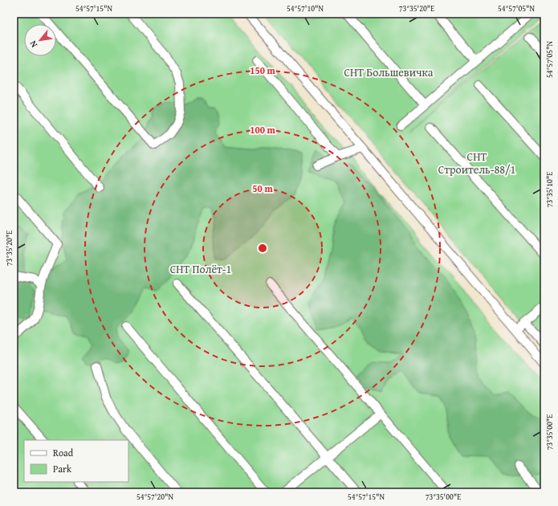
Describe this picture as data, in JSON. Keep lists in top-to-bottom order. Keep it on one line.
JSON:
{"parks":["СНТ Большевичка","СНТ Строитель-88/1","СНТ Полёт-1"],"legend":["Road","Park"],"north":"bottom left","coordinates":["54°57'15\"N","54°57'10\"N","73°35'20\"E","54°57'05\"N","73°35'10\"E","73°35'00\"E","54°57'20\"N"],"rings":["150 m","100 m","50 m"]}
